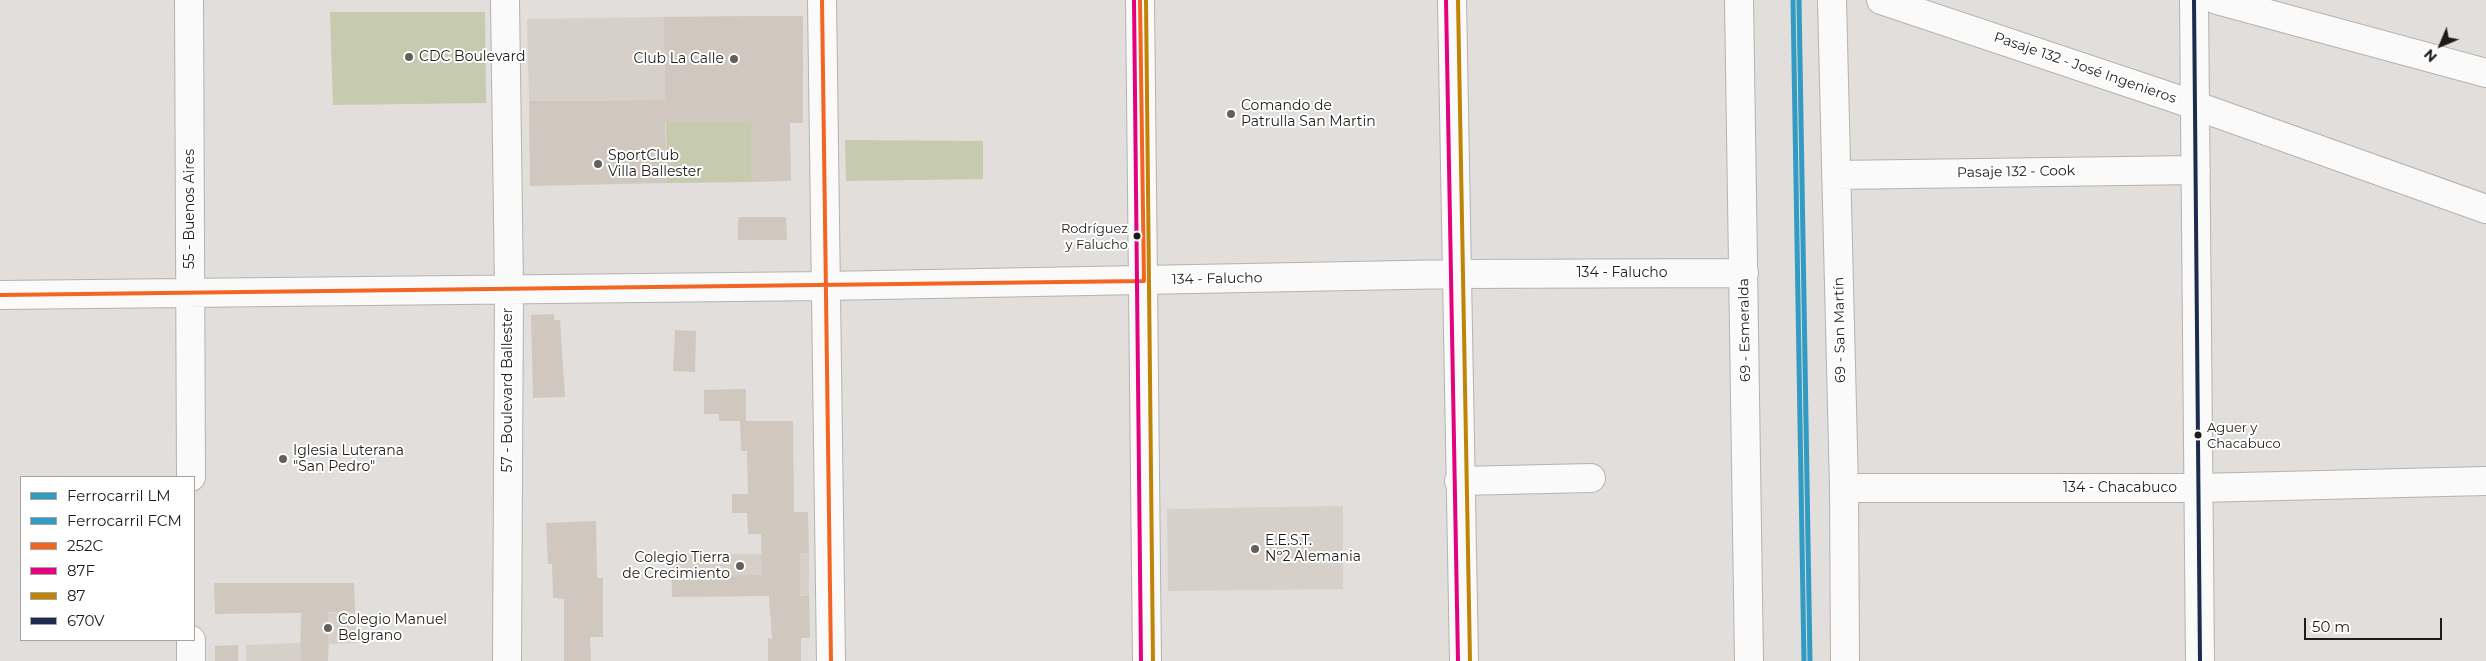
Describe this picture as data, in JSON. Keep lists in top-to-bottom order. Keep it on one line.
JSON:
{"streets":{"street":["Pasaje 132 - José Ingenieros","Pasaje 132 - Cook","55 - Buenos Aires","134 - Falucho","69 - Esmeralda","69 - San Martín","57 - Boulevard Ballester","134 - Chacabuco"]},"crossings":[["Pasaje 132 - Cook","69 - San Martín"],["55 - Buenos Aires","134 - Falucho"],["134 - Falucho","69 - Esmeralda"],["134 - Falucho","57 - Boulevard Ballester"],["69 - San Martín","134 - Chacabuco"]],"places":["CDC Boulevard","Club La Calle","Comando de Patrulla San Martin","SportClub Villa Ballester","Rodríguez y Falucho","Aguer y Chacabuco","Iglesia Luterana \"San Pedro\"","E.E.S.T. Nº2 Alemania","Colegio Tierra de Crecimiento","Colegio Manuel Belgrano"],"lines":["rail line LM","rail line FCM","transit line 252C","transit line 87F","transit line 87","transit line 670V"],"legend":["Ferrocarril LM","Ferrocarril FCM","252C","87F","87","670V"],"scale_bar":"50 m","north":"bottom left"}
